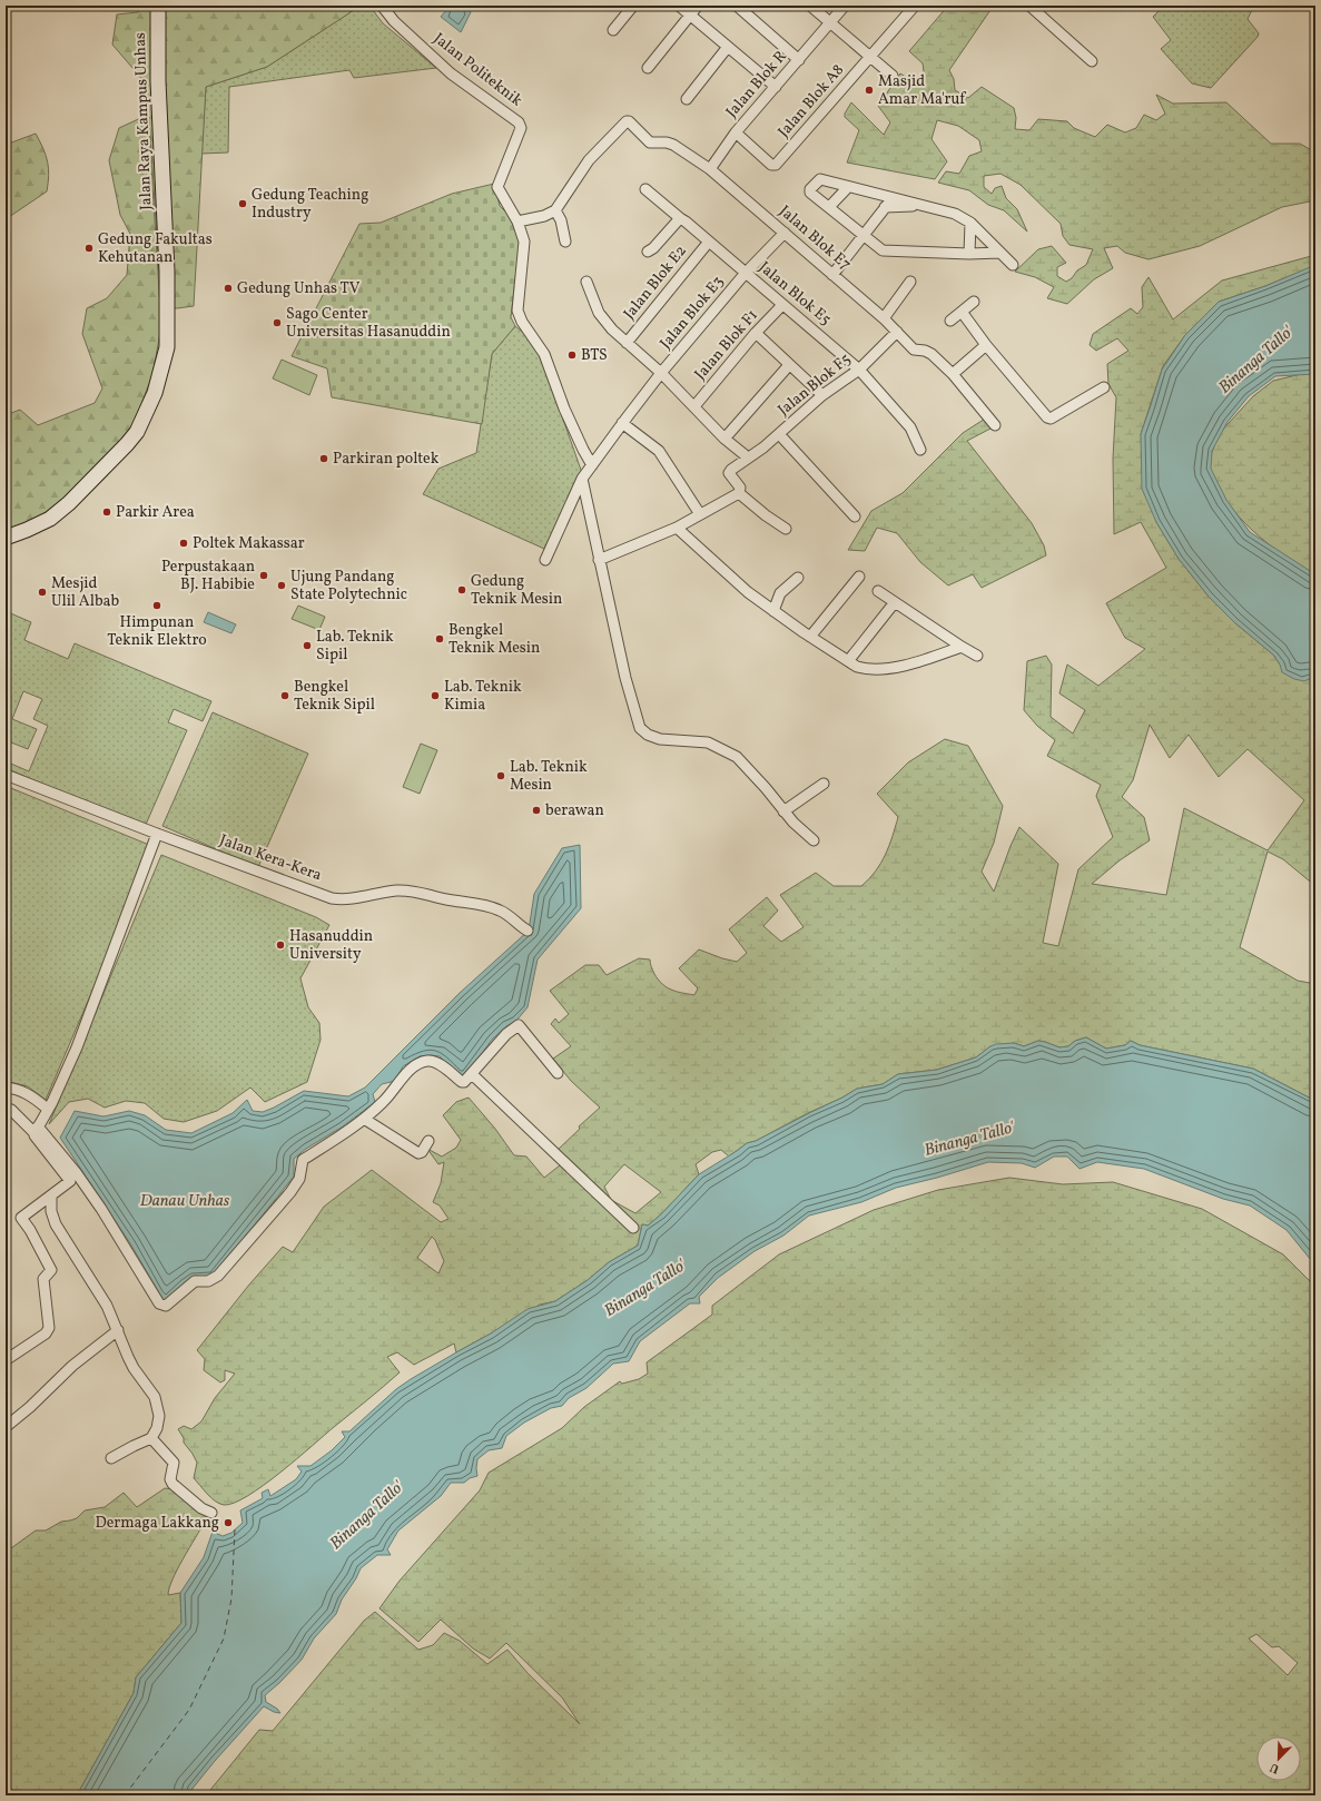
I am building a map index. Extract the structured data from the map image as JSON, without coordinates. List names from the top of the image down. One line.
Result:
{"streets":{"street":["Jalan Politeknik","Jalan Blok R","Jalan Blok A8","Jalan Raya Kampus Unhas","Jalan Blok E7","Jalan Blok E2","Jalan Blok E5","Jalan Blok E3","Jalan Blok F1","Jalan Blok F5","Jalan Kera-Kera"]},"crossings":[["Jalan Politeknik","Jalan Blok E3"],["Jalan Blok R","Jalan Blok A8"],["Jalan Blok R","Jalan Blok E7"],["Jalan Blok E7","Jalan Blok E3"],["Jalan Blok E7","Jalan Blok F5"],["Jalan Blok E2","Jalan Blok E5"],["Jalan Blok E5","Jalan Blok E3"],["Jalan Blok E5","Jalan Blok F1"],["Jalan Blok E5","Jalan Blok F5"]],"water":["Binanga Tallo'","Danau Unhas"],"places":["Masjid Amar Ma'ruf","Gedung Teaching Industry","Gedung Fakultas Kehutanan","Gedung Unhas TV","Sago Center Universitas Hasanuddin","BTS","Parkiran poltek","Parkir Area","Poltek Makassar","Perpustakaan BJ. Habibie","Ujung Pandang State Polytechnic","Gedung Teknik Mesin","Mesjid Ulil Albab","Himpunan Teknik Elektro","Bengkel Teknik Mesin","Lab. Teknik Sipil","Bengkel Teknik Sipil","Lab. Teknik Kimia","Lab. Teknik Mesin","berawan","Hasanuddin University","Dermaga Lakkang"],"north":"bottom left"}
